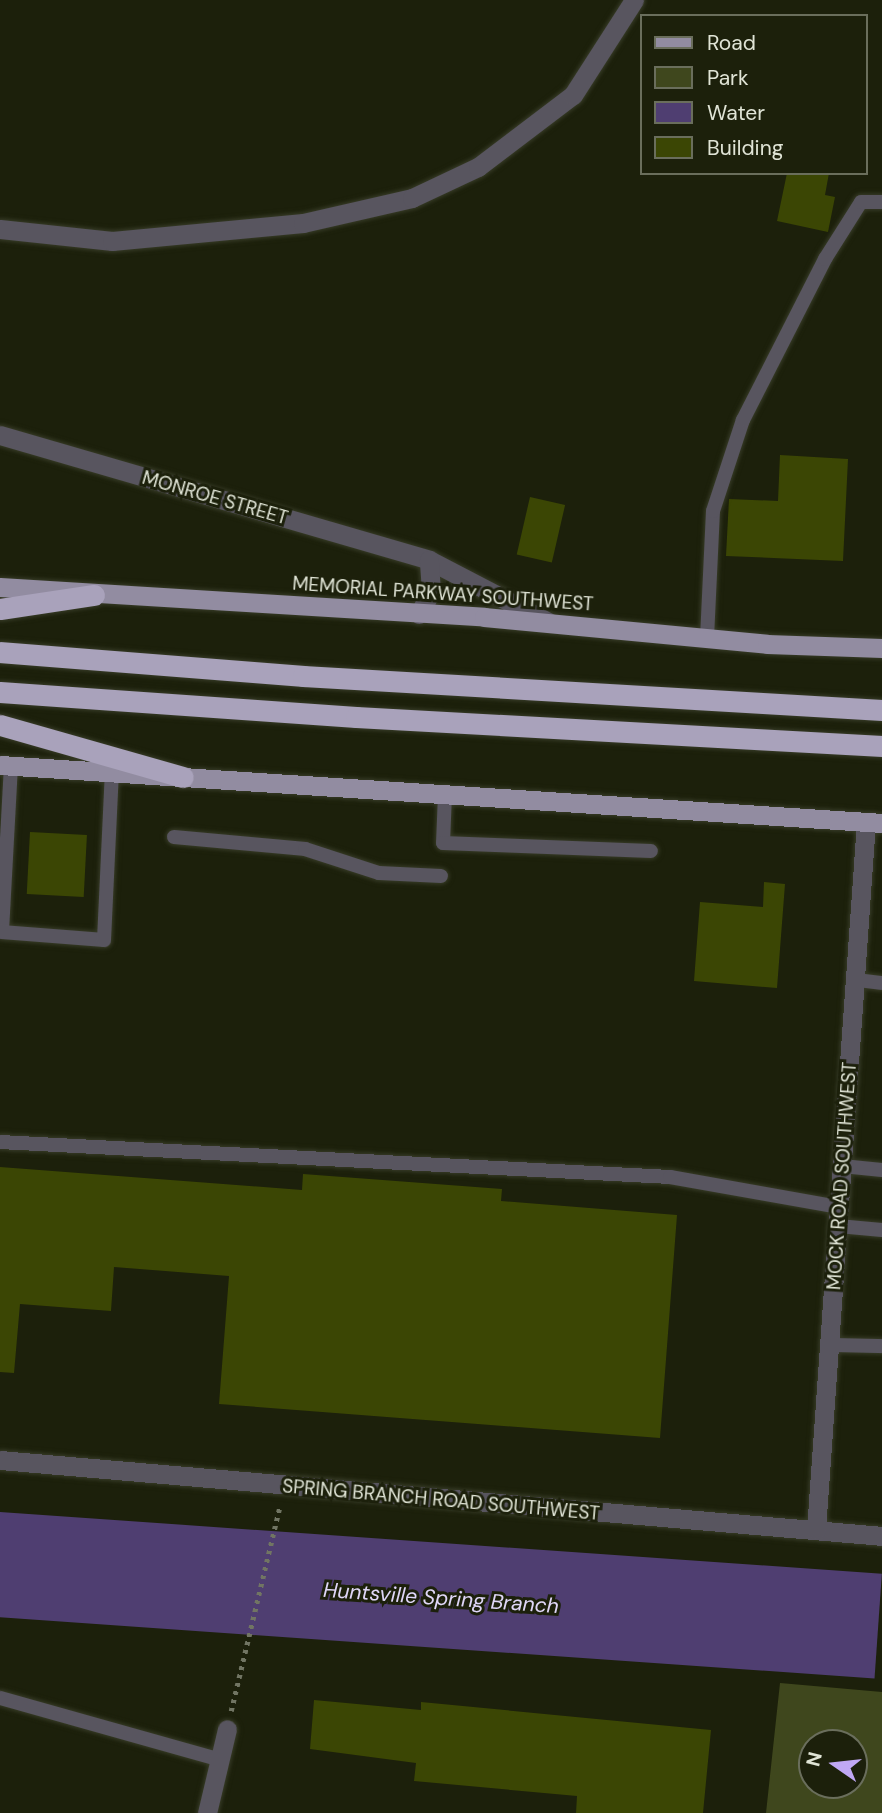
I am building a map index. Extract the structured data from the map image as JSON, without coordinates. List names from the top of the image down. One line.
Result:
{"streets":{"main road":["MEMORIAL PARKWAY SOUTHWEST"],"street":["MONROE STREET","MOCK ROAD SOUTHWEST","SPRING BRANCH ROAD SOUTHWEST"]},"crossings":[["MONROE STREET","MEMORIAL PARKWAY SOUTHWEST"],["MOCK ROAD SOUTHWEST","SPRING BRANCH ROAD SOUTHWEST"]],"water":["Huntsville Spring Branch"],"legend":["Road","Park","Water","Building"],"north":"left"}
